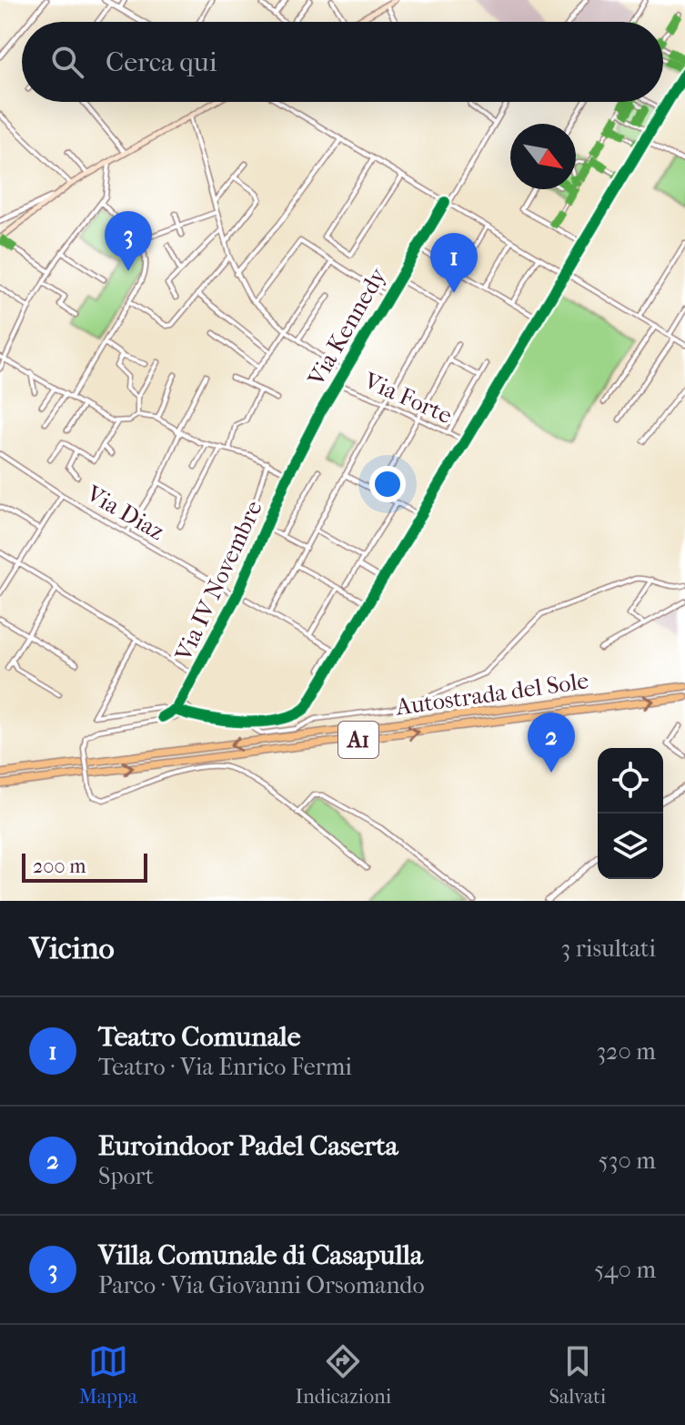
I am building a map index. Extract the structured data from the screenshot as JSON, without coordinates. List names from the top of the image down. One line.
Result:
{"streets":{"highway":["Autostrada del Sole","A1"],"street":["Via Kennedy","Via Forte","Via Diaz","Via IV Novembre"]},"crossings":[["Via Kennedy","Via Forte"],["Via Kennedy","Via IV Novembre"],["Via Diaz","Via IV Novembre"]],"scale_bar":"200 m","north":"bottom right","page":{"search":"Cerca qui","pins":["3","1","2"],"scale":"200 m","heading":["Vicino","3 risultati"],"list":[{"mark":"1","name":"Teatro Comunale","note":"Teatro · Via Enrico Fermi","value":"320 m"},{"mark":"2","name":"Euroindoor Padel Caserta","note":"Sport","value":"530 m"},{"mark":"3","name":"Villa Comunale di Casapulla","note":"Parco · Via Giovanni Orsomando","value":"540 m"}],"nav":["Mappa","Indicazioni","Salvati"]}}
